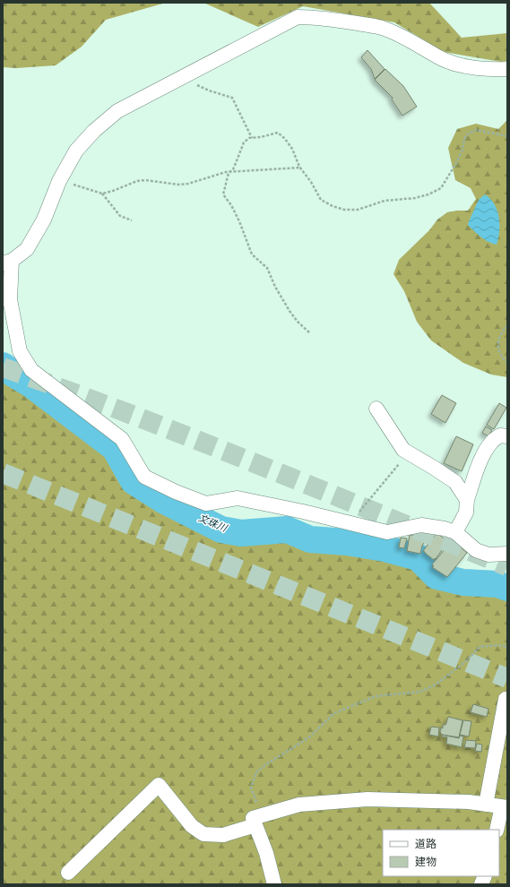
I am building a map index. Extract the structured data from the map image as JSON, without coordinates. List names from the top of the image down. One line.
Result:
{"water":["文珠川"],"legend":["道路","建物"]}
